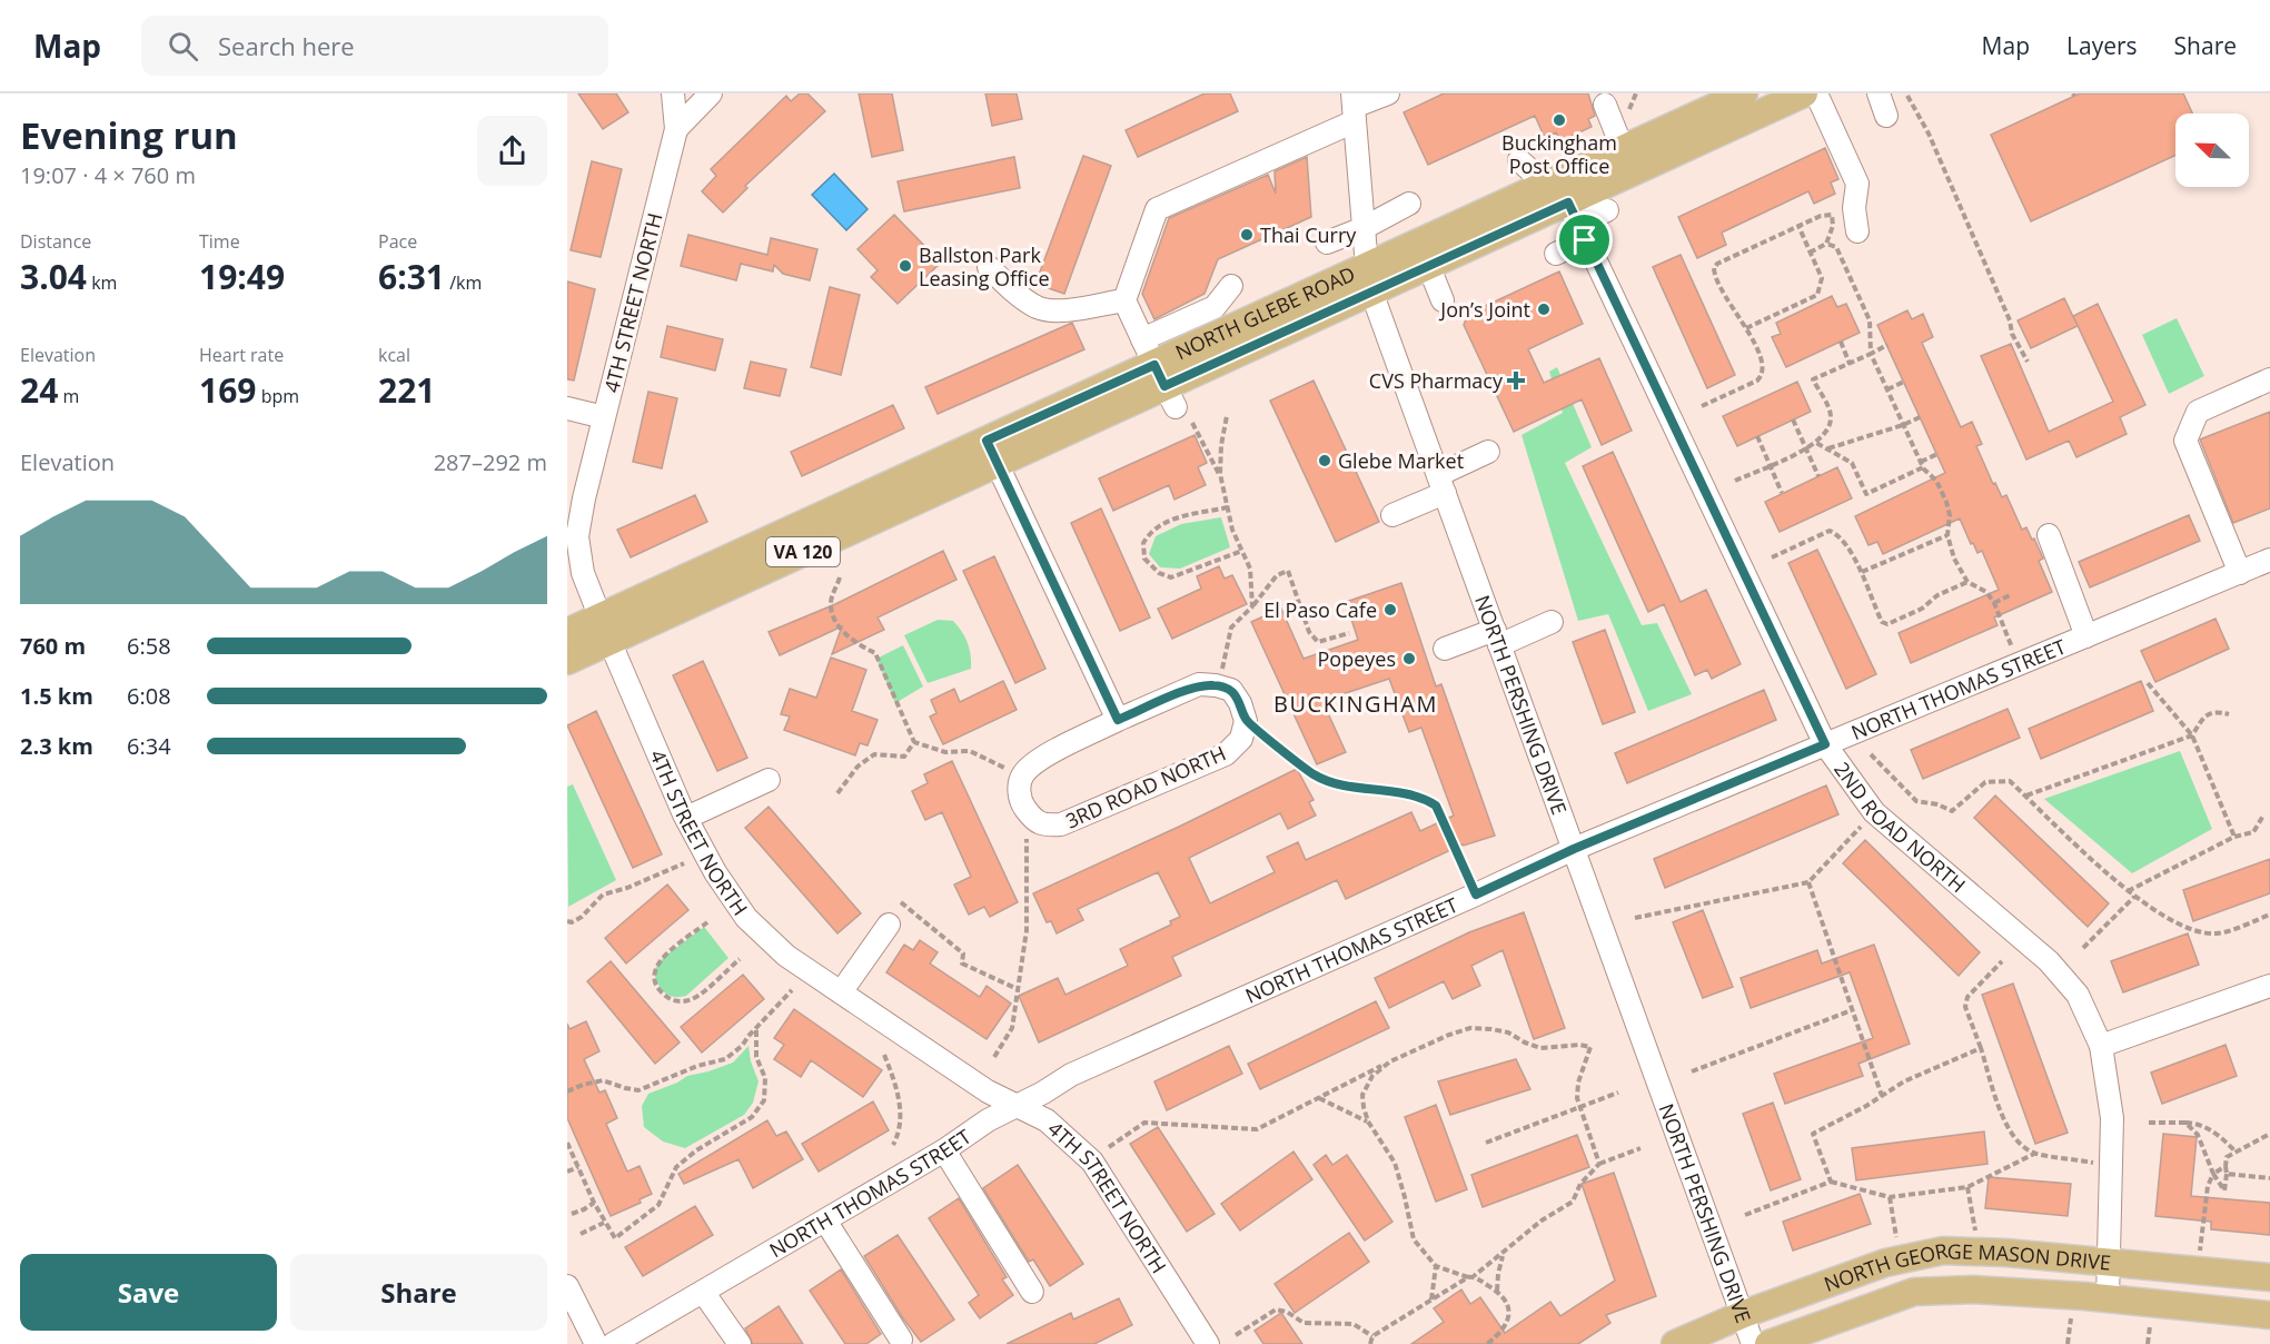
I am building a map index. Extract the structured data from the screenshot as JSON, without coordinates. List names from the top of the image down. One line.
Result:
{"streets":{"main road":["NORTH GLEBE ROAD","VA 120","NORTH GEORGE MASON DRIVE"],"street":["4TH STREET NORTH","NORTH THOMAS STREET","NORTH PERSHING DRIVE","3RD ROAD NORTH","2ND ROAD NORTH"]},"crossings":[["4TH STREET NORTH","NORTH GLEBE ROAD"],["4TH STREET NORTH","NORTH THOMAS STREET"],["NORTH GLEBE ROAD","NORTH PERSHING DRIVE"],["NORTH GLEBE ROAD","2ND ROAD NORTH"],["NORTH THOMAS STREET","NORTH PERSHING DRIVE"],["NORTH THOMAS STREET","2ND ROAD NORTH"],["NORTH PERSHING DRIVE","NORTH GEORGE MASON DRIVE"],["2ND ROAD NORTH","NORTH GEORGE MASON DRIVE"]],"districts":["BUCKINGHAM"],"places":{"other":["Buckingham Post Office","Thai Curry","Ballston Park Leasing Office","Jon’s Joint","Glebe Market","El Paso Cafe","Popeyes"],"health":["CVS Pharmacy"]},"north":"top left","page":{"header":"Map","search":"Search here","nav":["Map","Layers","Share"],"heading":["Evening run","19:07 · 4 × 760 m"],"stats":[["Distance","3.04 km"],["Time","19:49"],["Pace","6:31 /km"],["Elevation","24 m"],["Heart rate","169 bpm"],["kcal","221"]],"chart":["Elevation","287–292 m"],"list":[{"name":"760 m","note":"6:58"},{"name":"1.5 km","note":"6:08"},{"name":"2.3 km","note":"6:34"}],"buttons":["Save","Share"]}}
